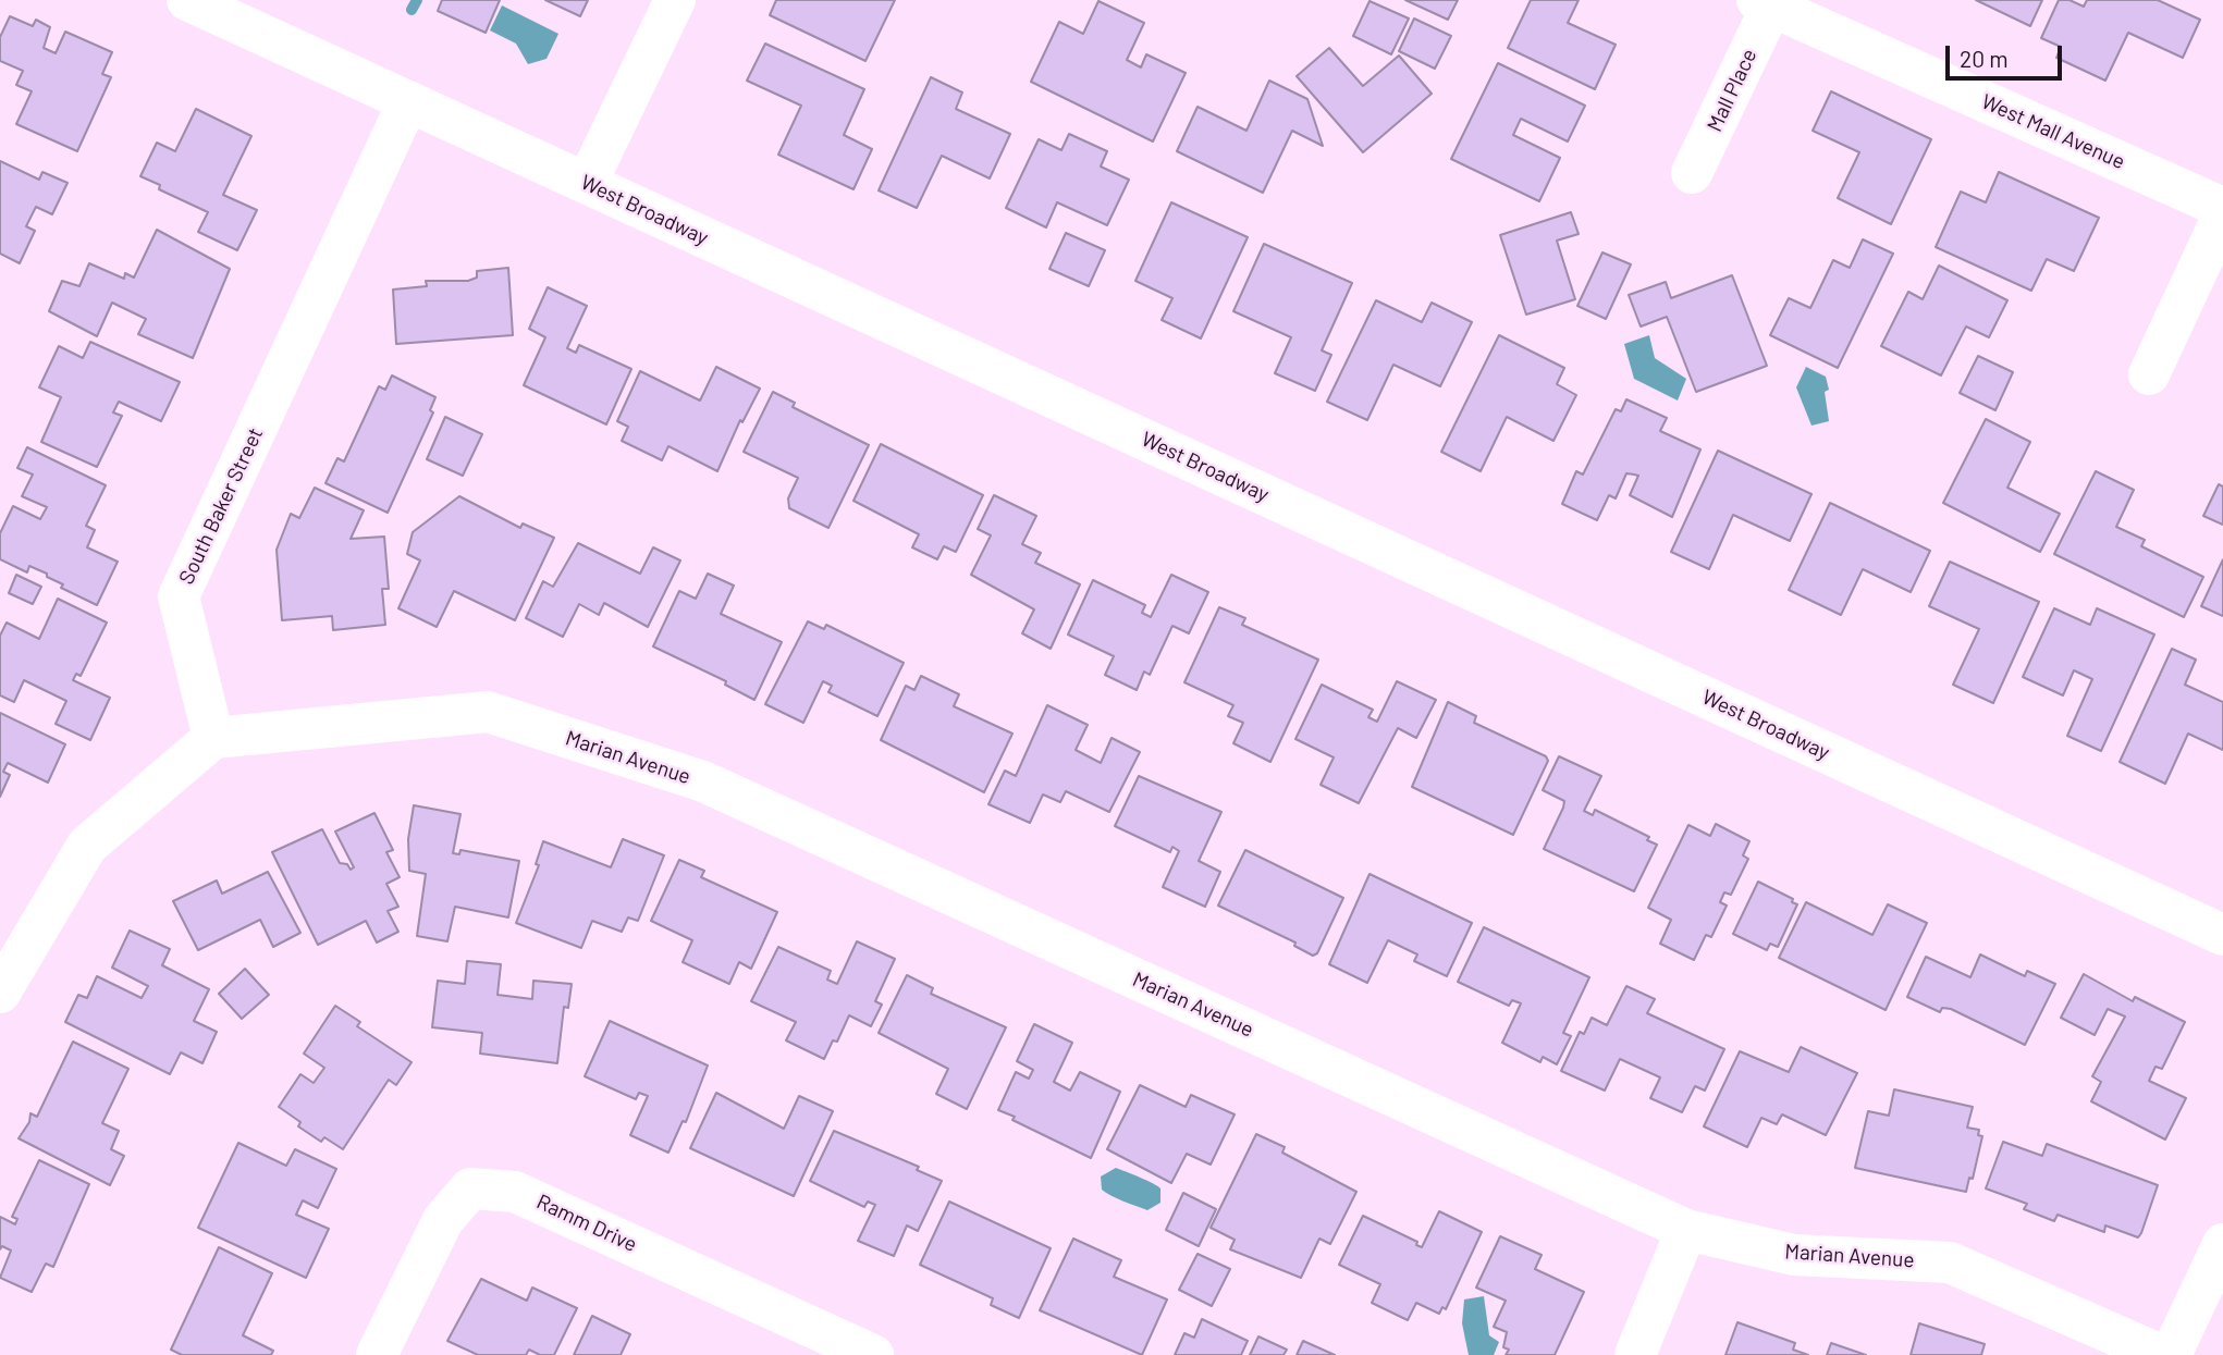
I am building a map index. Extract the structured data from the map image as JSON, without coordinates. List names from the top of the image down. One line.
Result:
{"streets":{"street":["Mall Place","West Mall Avenue","West Broadway","South Baker Street","Marian Avenue","Ramm Drive"]},"crossings":[["Mall Place","West Mall Avenue"],["West Broadway","South Baker Street"],["South Baker Street","Marian Avenue"]],"scale_bar":"20 m"}
